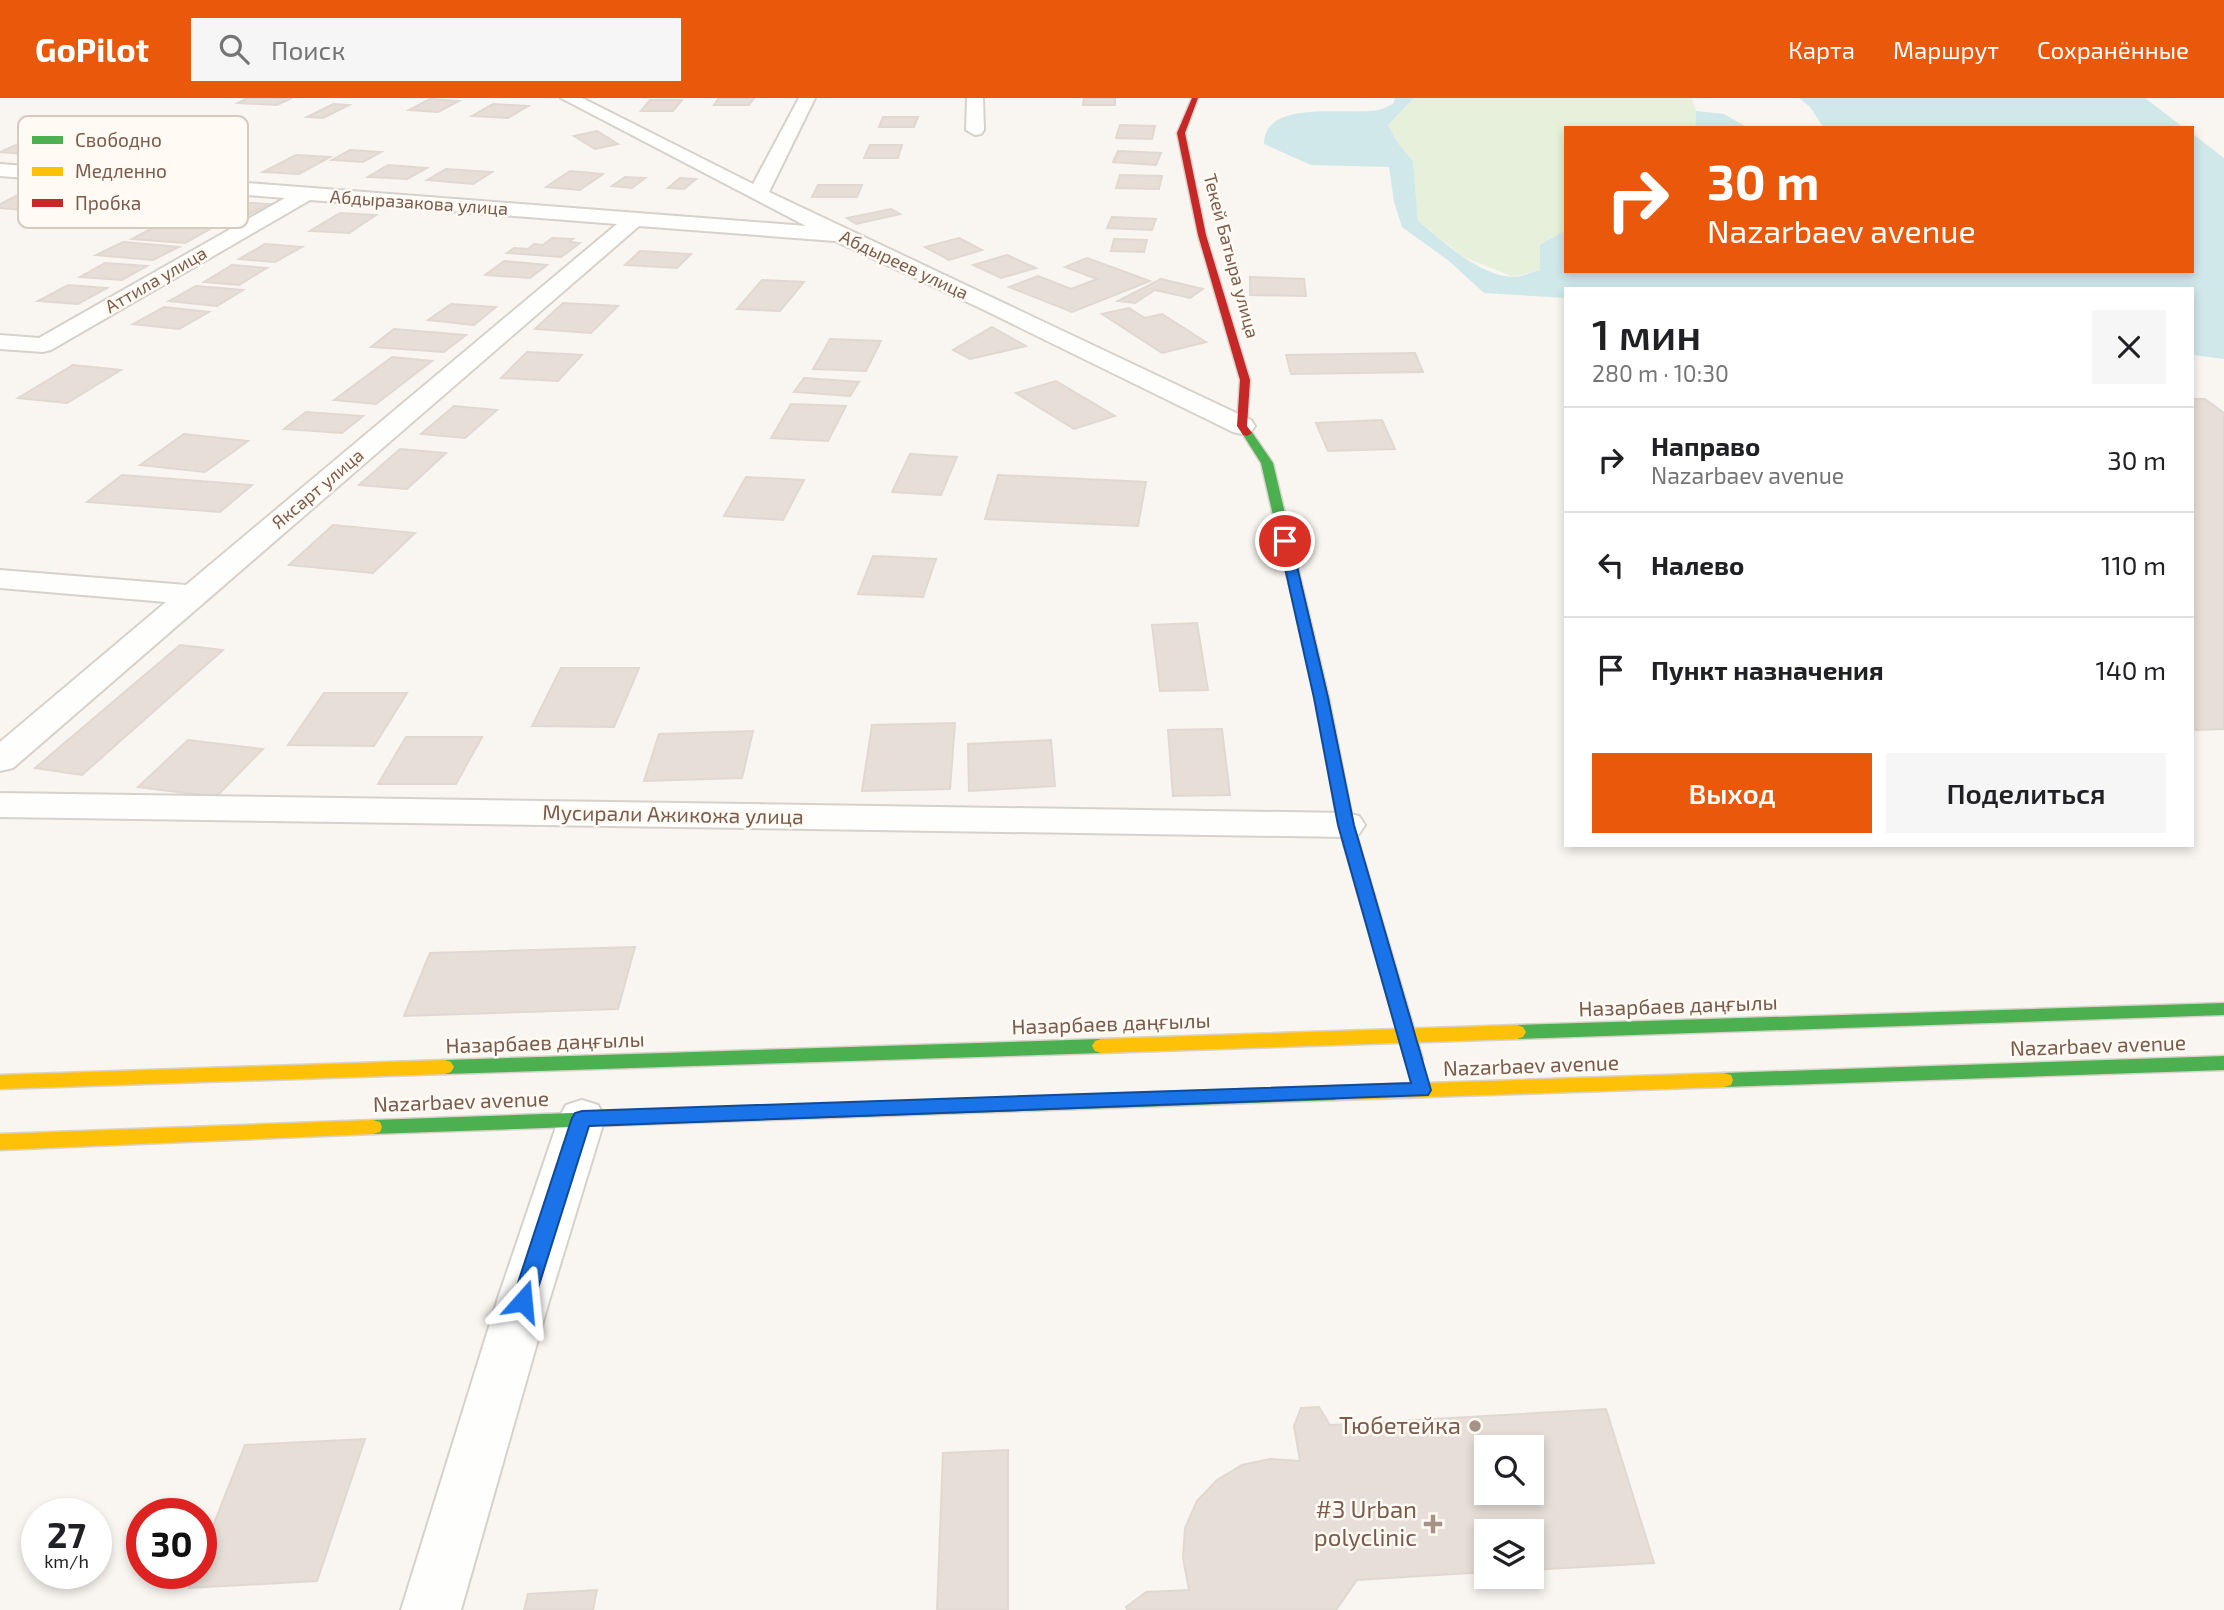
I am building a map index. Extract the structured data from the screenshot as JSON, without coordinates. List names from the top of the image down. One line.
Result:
{"streets":{"main road":["Текей Батыра улица","Назарбаев даңғылы","Nazarbaev avenue"],"street":["Абдыразакова улица","Абдыреев улица","Аттила улица","Яксарт улица","Мусирали Ажикожа улица"]},"crossings":[["Абдыразакова улица","Абдыреев улица"],["Абдыразакова улица","Аттила улица"],["Абдыразакова улица","Яксарт улица"],["Текей Батыра улица","Абдыреев улица"]],"places":{"other":["Тюбетейка"],"health":["#3 Urban polyclinic"]},"legend":["Свободно","Медленно","Пробка"],"page":{"header":"GoPilot","search":"Поиск","nav":["Карта","Маршрут","Сохранённые"],"turn":["30 m","Nazarbaev avenue"],"heading":["1 мин","280 m · 10:30"],"list":[{"name":"Направо","note":"Nazarbaev avenue","value":"30 m"},{"name":"Налево","value":"110 m"},{"name":"Пункт назначения","value":"140 m"}],"buttons":["Выход","Поделиться"],"speed":"27 km/h","limit":"30"}}
